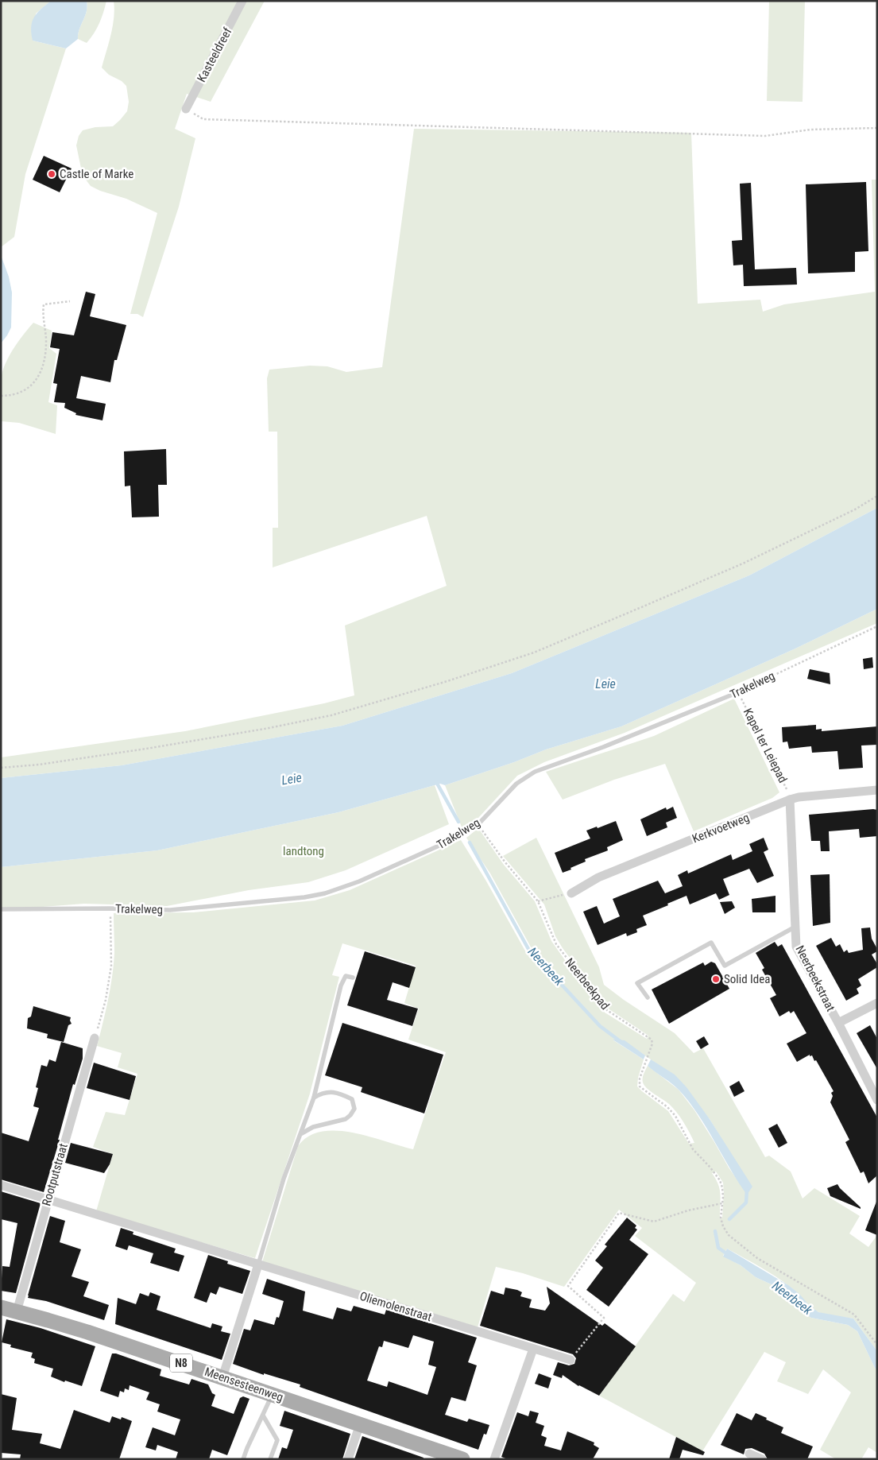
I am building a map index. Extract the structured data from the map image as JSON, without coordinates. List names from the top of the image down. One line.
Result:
{"streets":{"main road":["N8","Meensesteenweg"],"street":["Kasteeldreef","Kerkvoetweg","Neerbeekstraat","Rootputstraat","Oliemolenstraat"],"lane":["Trakelweg"],"path":["Kapel ter Leiepad","Neerbeekpad"]},"crossings":[["Trakelweg","Kapel ter Leiepad"],["Trakelweg","Neerbeekpad"],["Kapel ter Leiepad","Kerkvoetweg"],["Kapel ter Leiepad","Neerbeekstraat"],["Kerkvoetweg","Neerbeekstraat"],["Rootputstraat","Oliemolenstraat"],["Rootputstraat","Meensesteenweg"]],"water":["Leie","Neerbeek"],"parks":["landtong"],"places":["Castle of Marke","Solid Idea"]}
